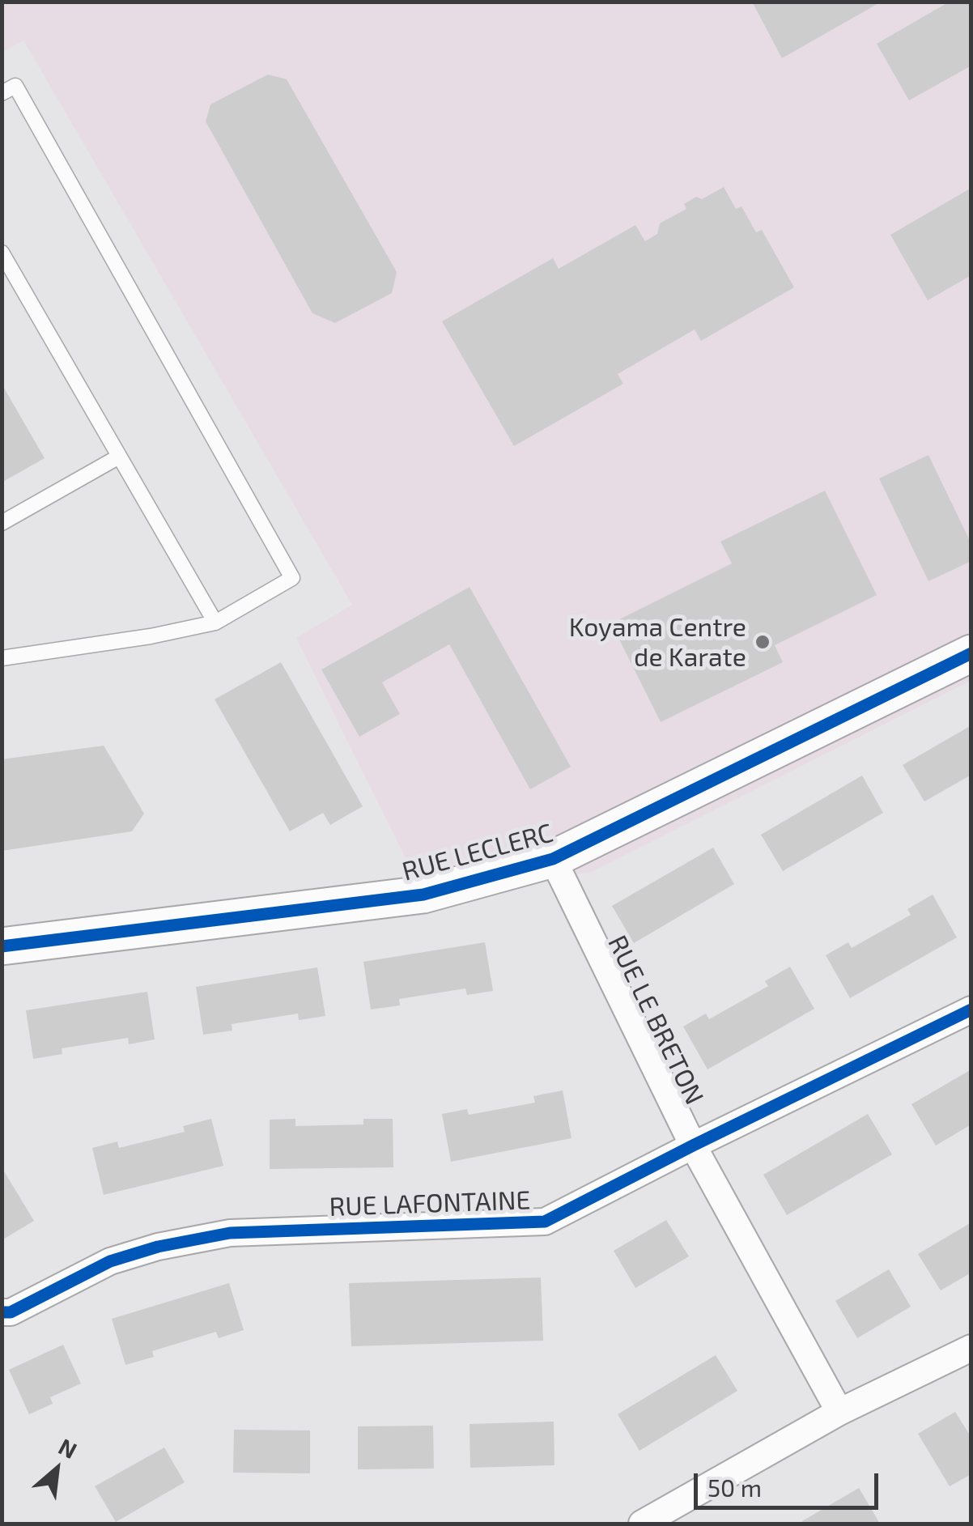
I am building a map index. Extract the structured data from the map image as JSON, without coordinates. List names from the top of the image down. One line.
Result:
{"streets":{"street":["RUE LECLERC","RUE LE BRETON","RUE LAFONTAINE"]},"crossings":[["RUE LECLERC","RUE LE BRETON"],["RUE LE BRETON","RUE LAFONTAINE"]],"places":["Koyama Centre de Karate"],"scale_bar":"50 m","north":"top right"}
